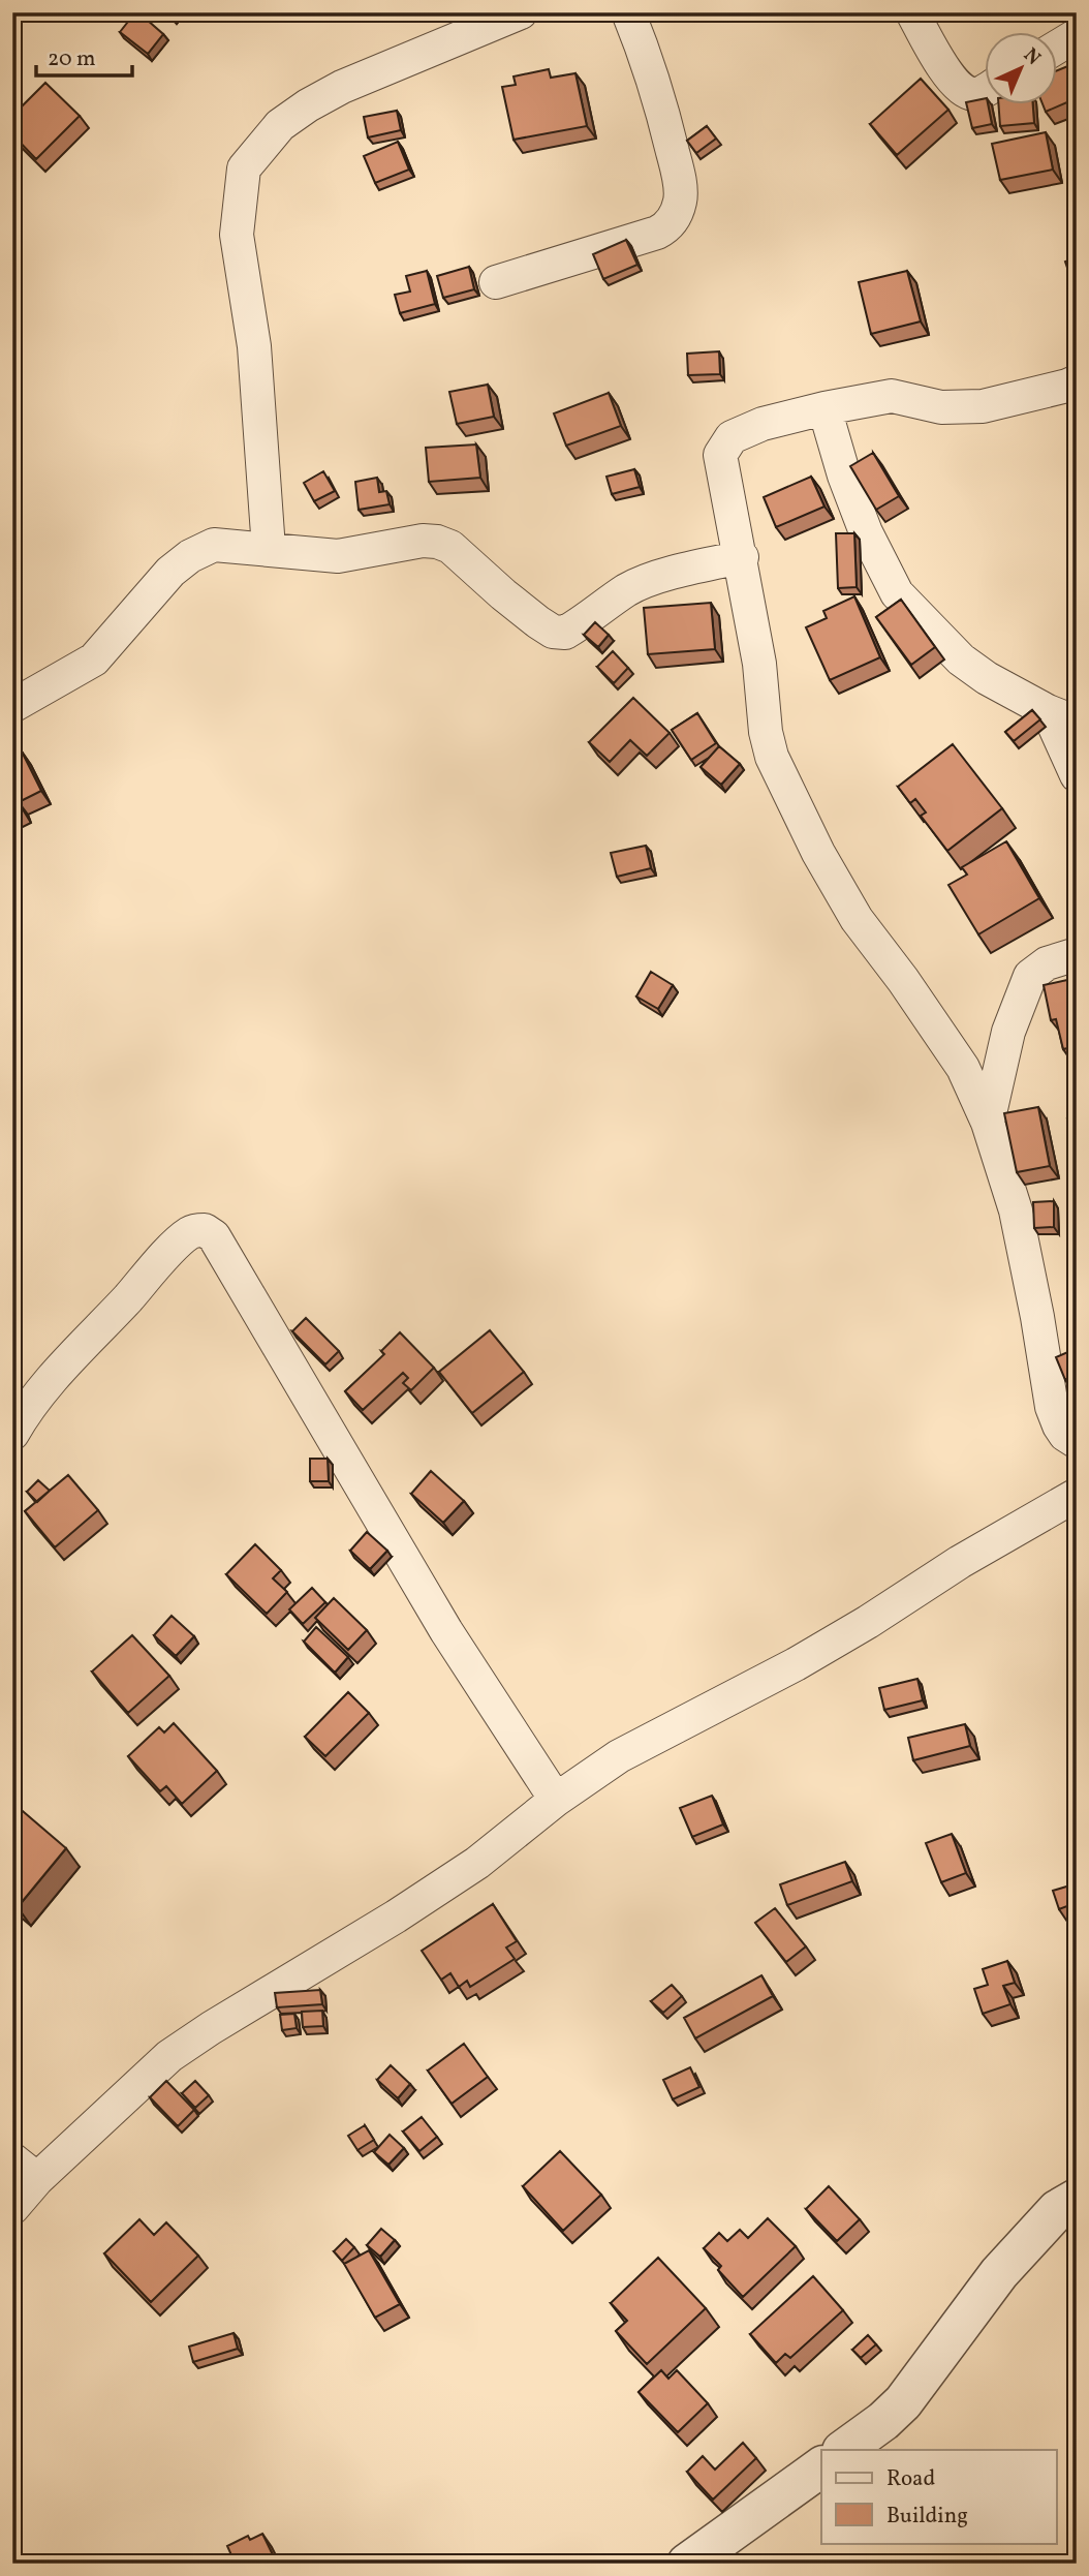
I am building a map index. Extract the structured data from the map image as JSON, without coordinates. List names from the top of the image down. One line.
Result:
{"legend":["Road","Building"],"scale_bar":"20 m","north":"top right"}
